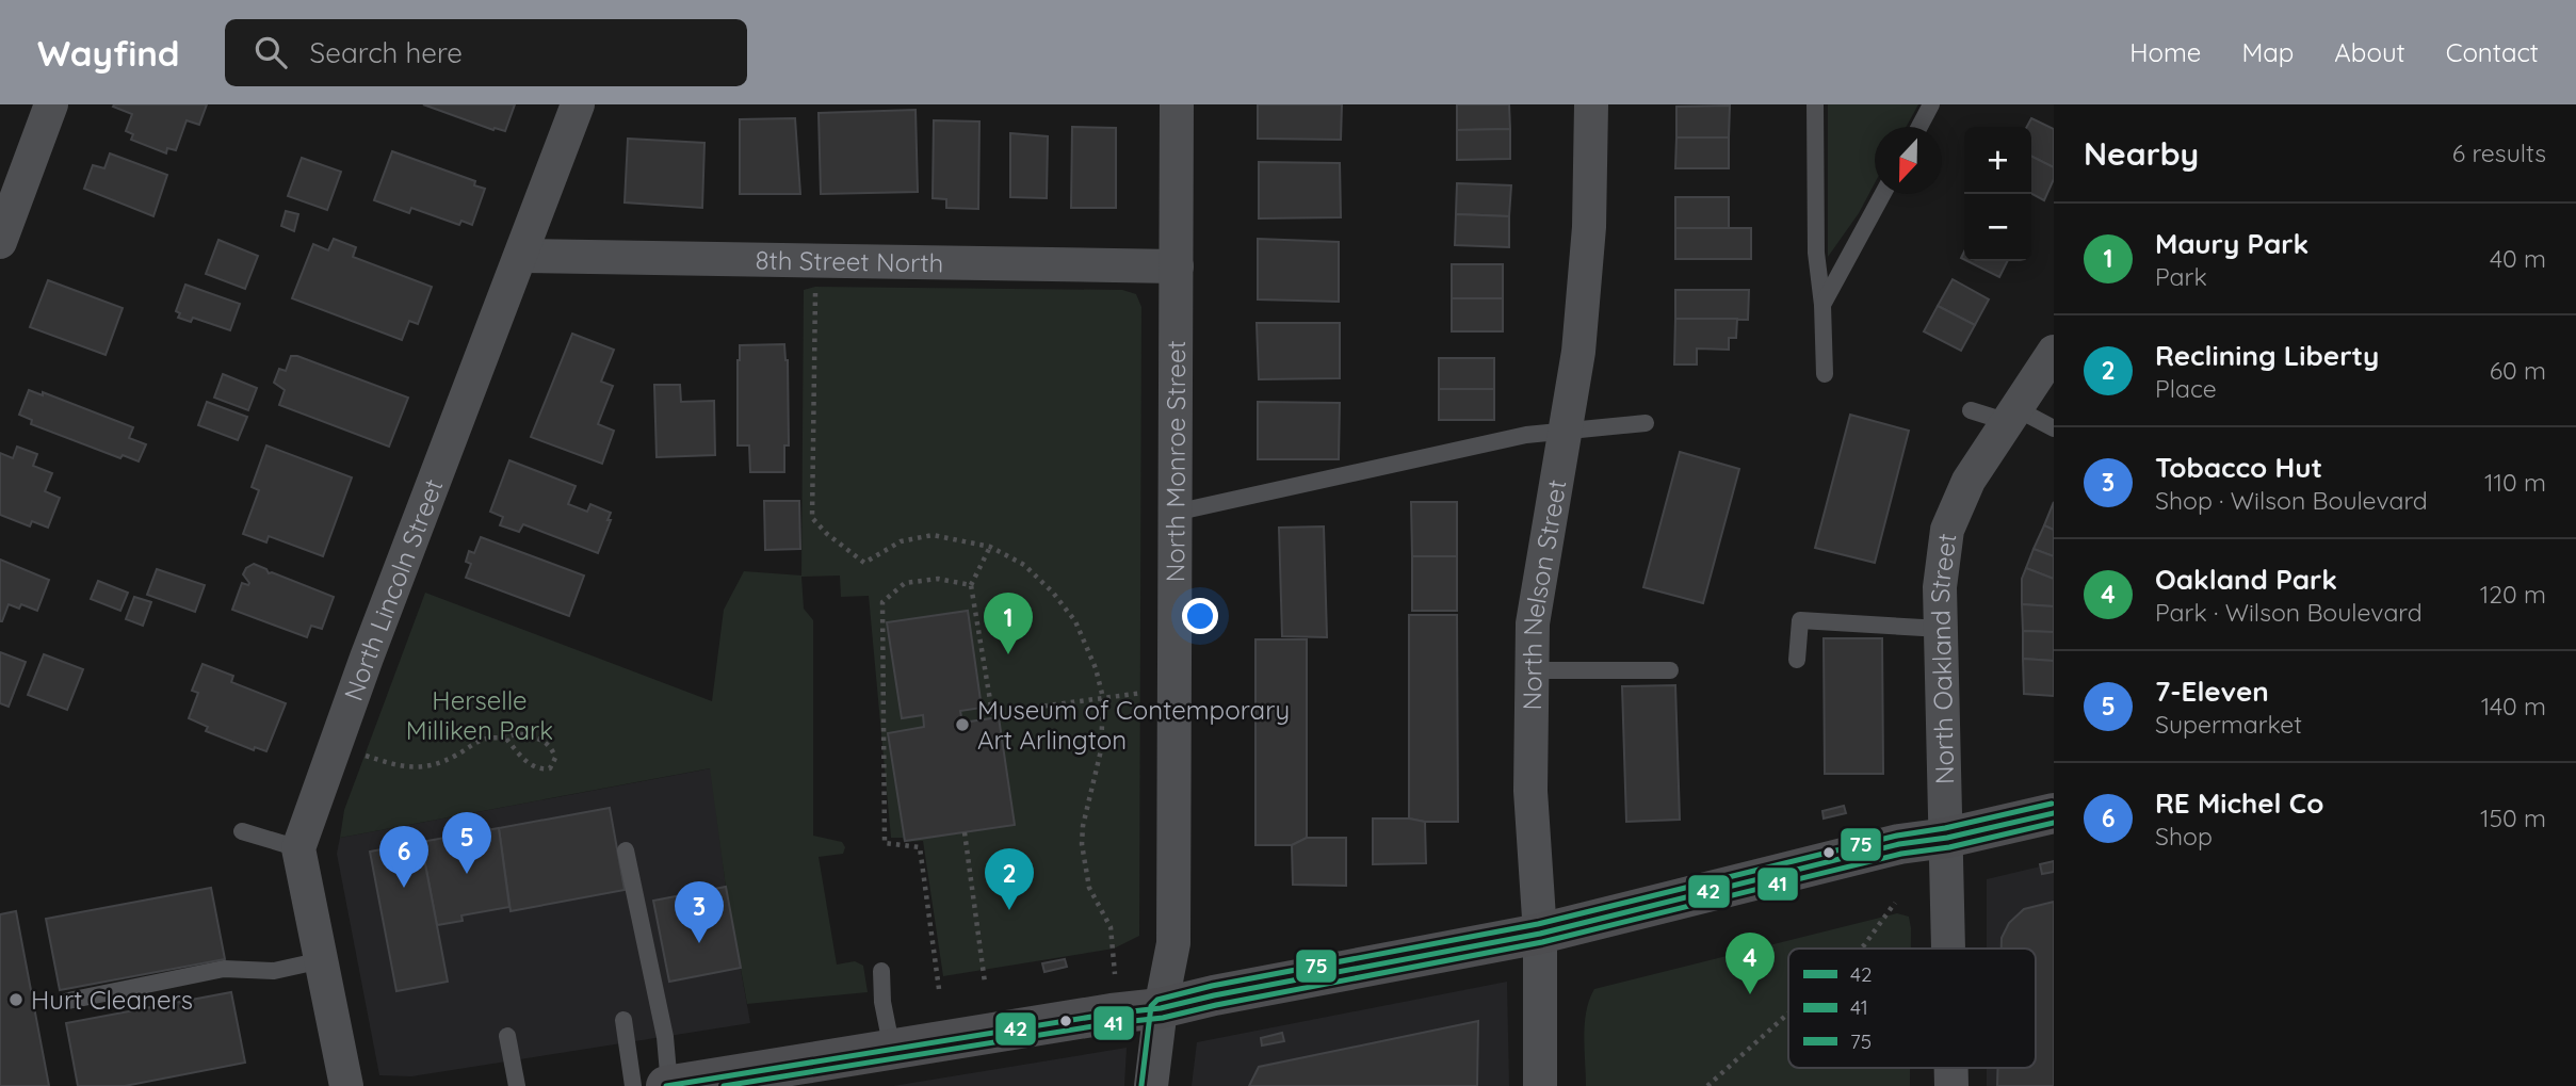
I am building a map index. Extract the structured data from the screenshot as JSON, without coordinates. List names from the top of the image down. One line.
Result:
{"streets":{"street":["8th Street North","North Monroe Street","North Lincoln Street","North Nelson Street","North Oakland Street"]},"crossings":[["8th Street North","North Monroe Street"],["8th Street North","North Lincoln Street"]],"parks":["Herselle Milliken Park"],"places":["Museum of Contemporary Art Arlington","Hurt Cleaners"],"lines":["transit line 75","transit line 42","transit line 41"],"legend":["42","41","75"],"north":"bottom","page":{"header":"Wayfind","search":"Search here","nav":["Home","Map","About","Contact"],"heading":["Nearby","6 results"],"map_buttons":["+","−"],"list":[{"mark":"1","name":"Maury Park","note":"Park","value":"40 m"},{"mark":"2","name":"Reclining Liberty","note":"Place","value":"60 m"},{"mark":"3","name":"Tobacco Hut","note":"Shop · Wilson Boulevard","value":"110 m"},{"mark":"4","name":"Oakland Park","note":"Park · Wilson Boulevard","value":"120 m"},{"mark":"5","name":"7-Eleven","note":"Supermarket","value":"140 m"},{"mark":"6","name":"RE Michel Co","note":"Shop","value":"150 m"}],"pins":["1","5","6","2","3","4"]}}
